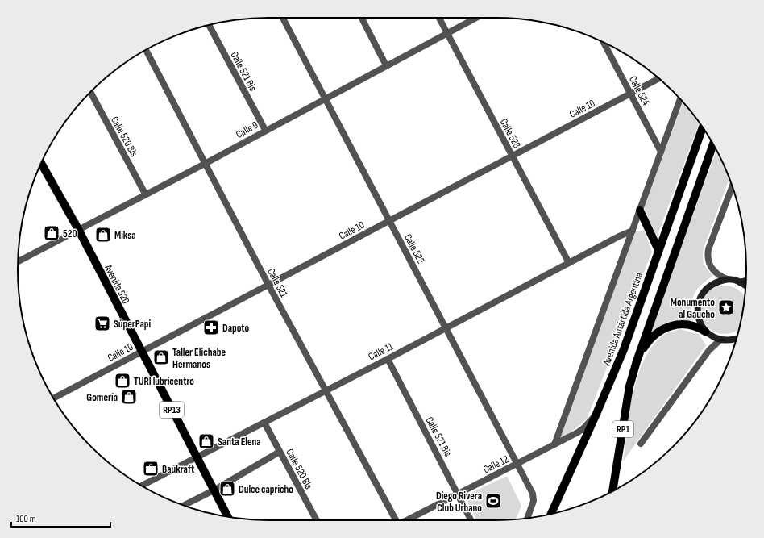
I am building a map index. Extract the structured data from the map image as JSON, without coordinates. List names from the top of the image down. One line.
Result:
{"streets":{"main road":["Avenida 520","Avenida Antártida Argentina","RP13","RP1"],"street":["Calle 521 Bis","Calle 524","Calle 10","Calle 9","Calle 523","Calle 520 Bis","Calle 522","Calle 521","Calle 11","Calle 12"]},"crossings":[["Calle 521 Bis","Calle 9"],["Calle 521 Bis","Calle 11"],["Calle 521 Bis","Calle 12"],["Calle 524","Calle 10"],["Calle 524","Avenida Antártida Argentina"],["Calle 10","Calle 523"],["Calle 10","Calle 522"],["Calle 10","Calle 521"],["Calle 10","Avenida 520"],["Calle 9","Calle 523"],["Calle 9","Calle 520 Bis"],["Calle 9","Calle 522"],["Calle 9","Calle 521"],["Calle 9","Avenida 520"],["Calle 523","Calle 11"],["Calle 520 Bis","Calle 11"],["Calle 522","Calle 11"],["Calle 522","Calle 12"],["Calle 521","Calle 11"],["Avenida 520","Calle 11"],["Avenida Antártida Argentina","Calle 11"],["Avenida Antártida Argentina","Calle 12"]],"places":{"shop":["520","Miksa","Taller Elichabe Hermanos","TURI lubricentro","Gomería","Santa Elena","Dulce capricho"],"place":["Monumento al Gaucho"],"supermarket":["SúperPapi"],"pharmacy":["Dapoto"],"office":["Baukraft"],"sports":["Diego Rivera Club Urbano"]},"scale_bar":"100 m"}
